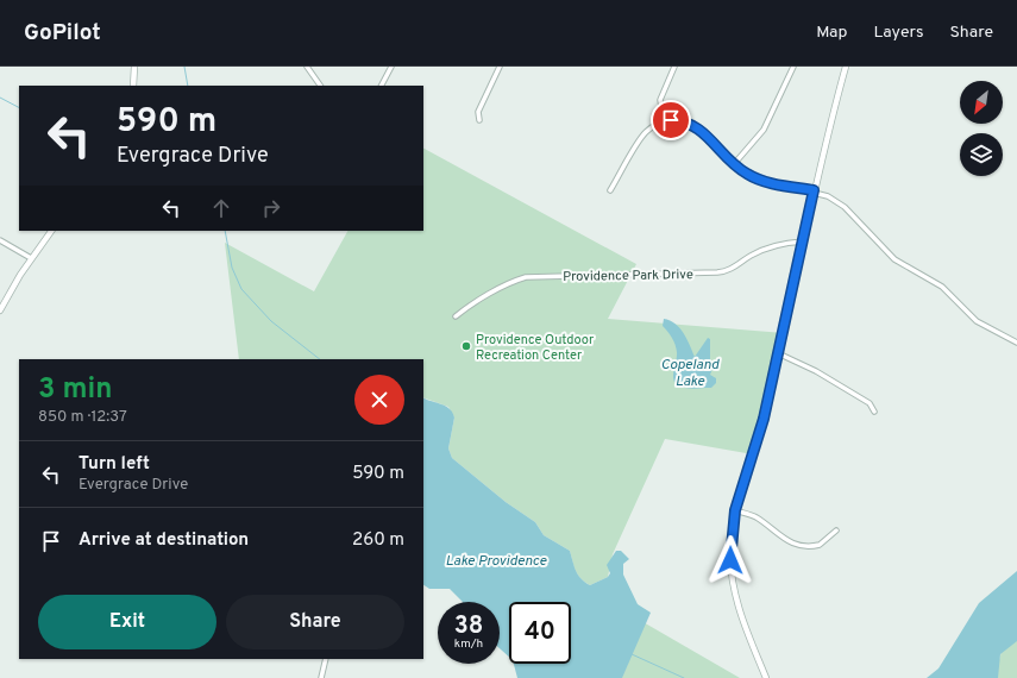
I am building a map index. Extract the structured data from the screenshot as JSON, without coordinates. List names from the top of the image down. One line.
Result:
{"streets":{"street":["Providence Park Drive"]},"water":["Copeland Lake","Lake Providence"],"places":["Providence Outdoor Recreation Center"],"north":"bottom left","page":{"header":"GoPilot","nav":["Map","Layers","Share"],"turn":["590 m","Evergrace Drive"],"heading":["3 min","850 m · 12:37"],"list":[{"name":"Turn left","note":"Evergrace Drive","value":"590 m"},{"name":"Arrive at destination","value":"260 m"}],"buttons":["Exit","Share"],"speed":"38 km/h","limit":"40"}}
